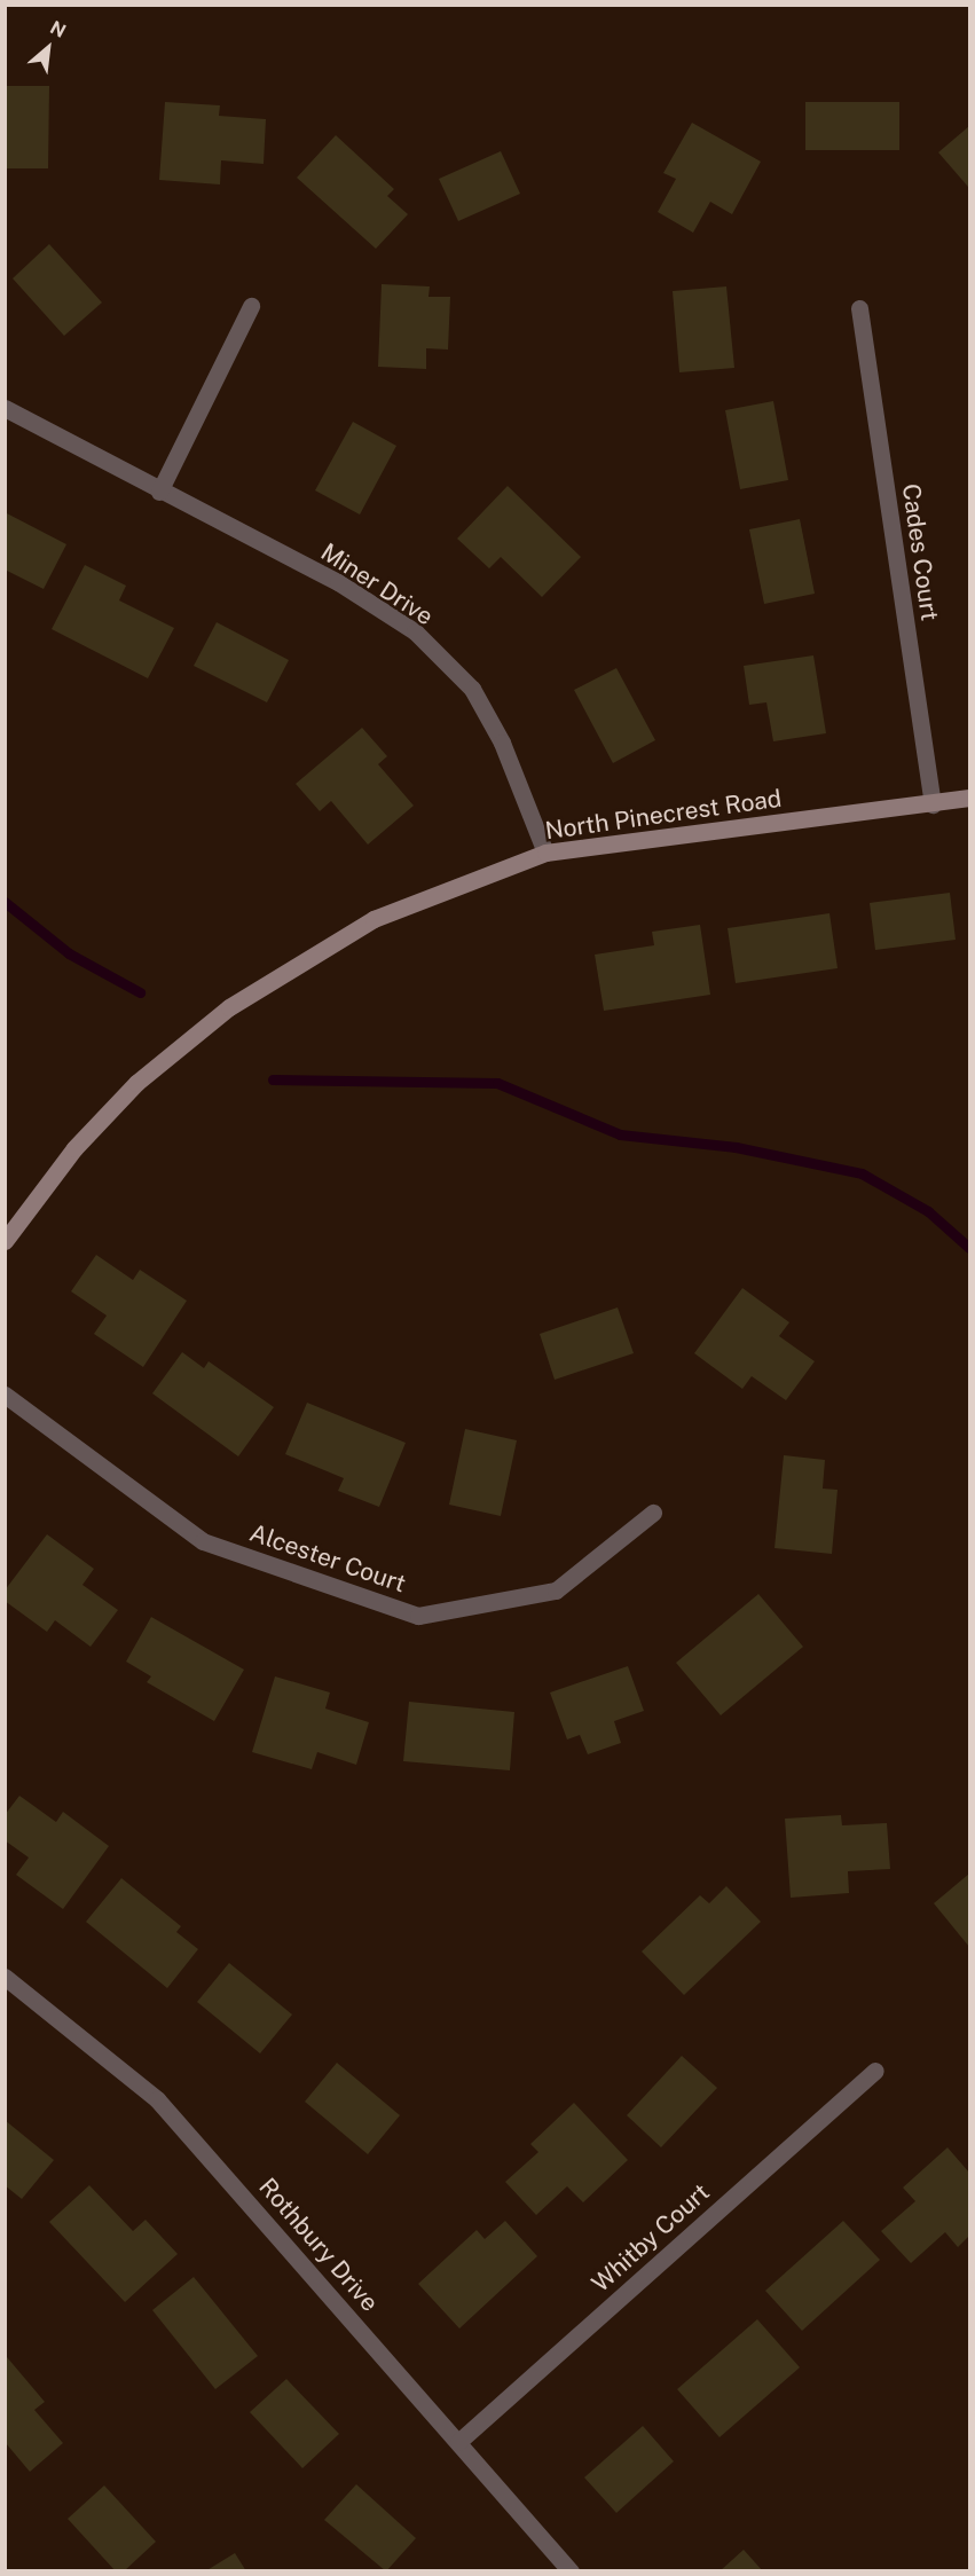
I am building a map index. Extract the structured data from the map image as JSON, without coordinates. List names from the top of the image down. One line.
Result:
{"streets":{"street":["Cades Court","Miner Drive","North Pinecrest Road","Alcester Court","Whitby Court","Rothbury Drive"]},"crossings":[["Cades Court","North Pinecrest Road"],["Miner Drive","North Pinecrest Road"],["Whitby Court","Rothbury Drive"]],"north":"top right"}
